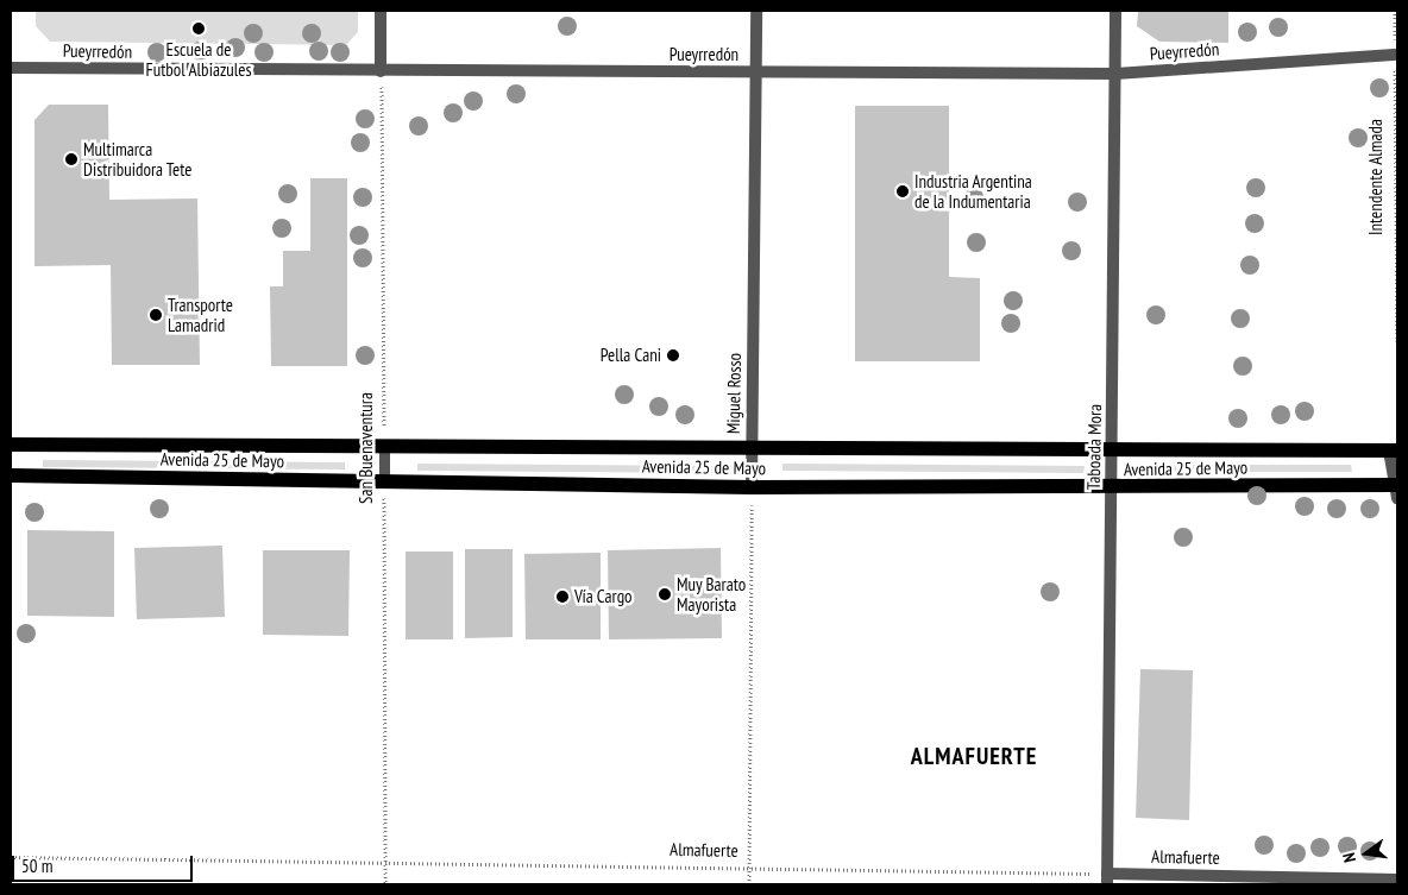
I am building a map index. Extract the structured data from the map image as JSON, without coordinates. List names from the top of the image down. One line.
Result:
{"streets":{"main road":["Avenida 25 de Mayo"],"street":["Pueyrredón","Miguel Rosso","Taboada Mora","Almafuerte"],"lane":["San Buenaventura"],"path":["Intendente Almada"]},"crossings":[["Pueyrredón","Intendente Almada"],["Pueyrredón","Miguel Rosso"],["Pueyrredón","Taboada Mora"],["Pueyrredón","San Buenaventura"],["Miguel Rosso","Avenida 25 de Mayo"],["Taboada Mora","Avenida 25 de Mayo"],["Taboada Mora","Almafuerte"],["San Buenaventura","Avenida 25 de Mayo"],["San Buenaventura","Almafuerte"]],"districts":["ALMAFUERTE"],"places":["Escuela de Futbol Albiazules","Multimarca Distribuidora Tete","Industria Argentina de la Indumentaria","Transporte Lamadrid","Pella Cani","Muy Barato Mayorista","Vía Cargo"],"scale_bar":"50 m","north":"left"}
